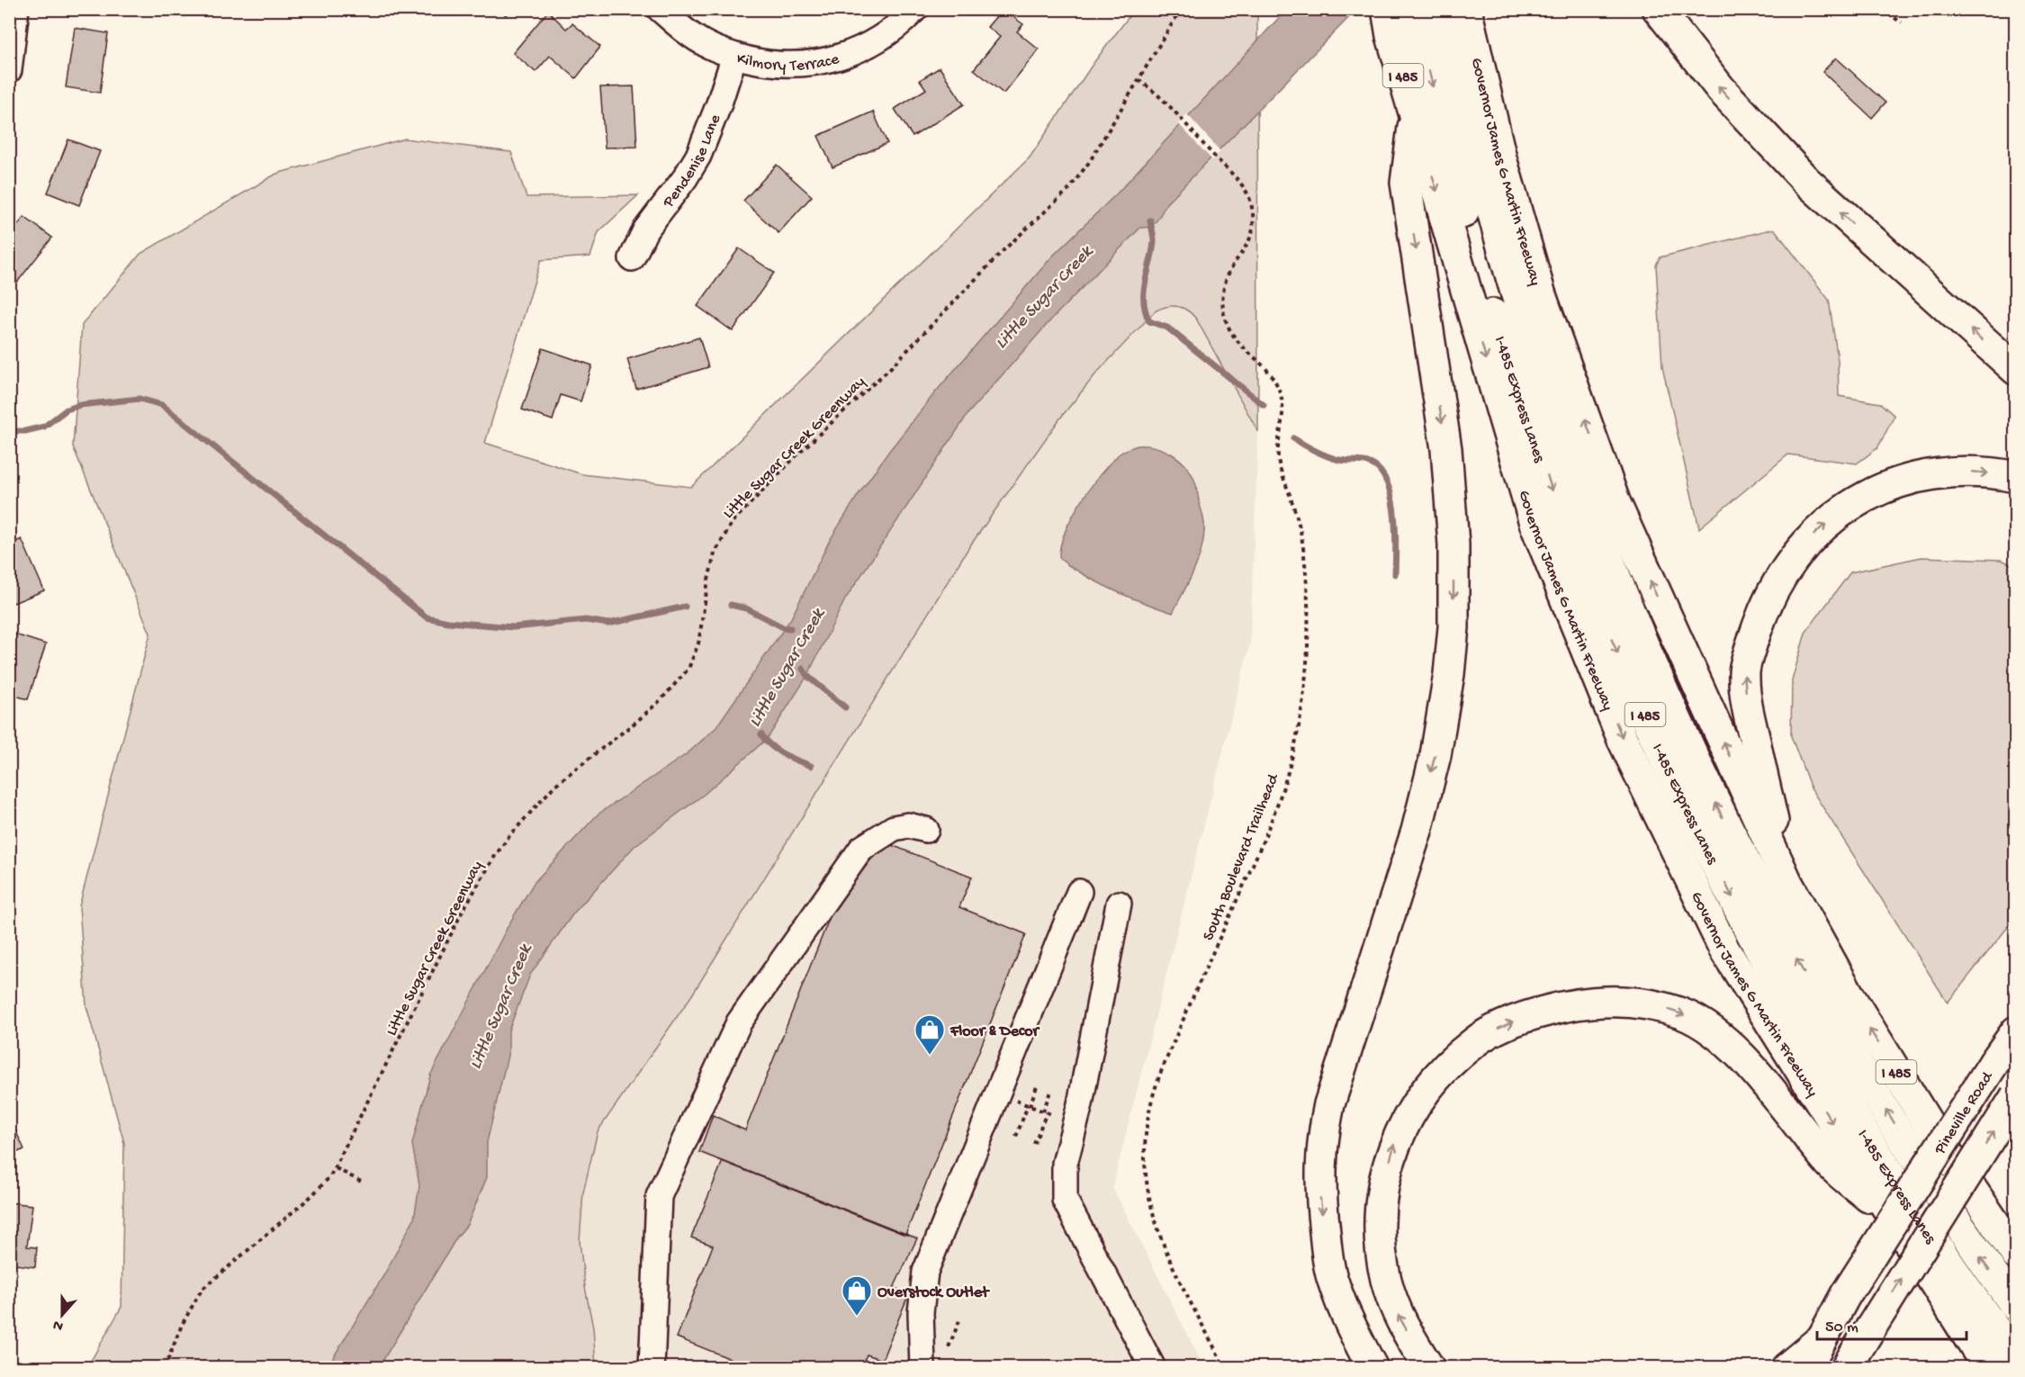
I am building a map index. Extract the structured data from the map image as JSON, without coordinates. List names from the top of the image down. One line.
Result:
{"streets":{"main road":["I 485","Governor James G Martin Freeway","I-485 Express Lanes","Pineville Road"],"street":["Kilmory Terrace","Pendenise Lane"],"path":["Little Sugar Creek Greenway","South Boulevard Trailhead"]},"crossings":[["Kilmory Terrace","Pendenise Lane"],["Governor James G Martin Freeway","Pineville Road"],["Little Sugar Creek Greenway","South Boulevard Trailhead"]],"water":["Little Sugar Creek"],"places":{"shop":["Floor & Decor","Overstock Outlet"]},"scale_bar":"50 m","north":"bottom"}
